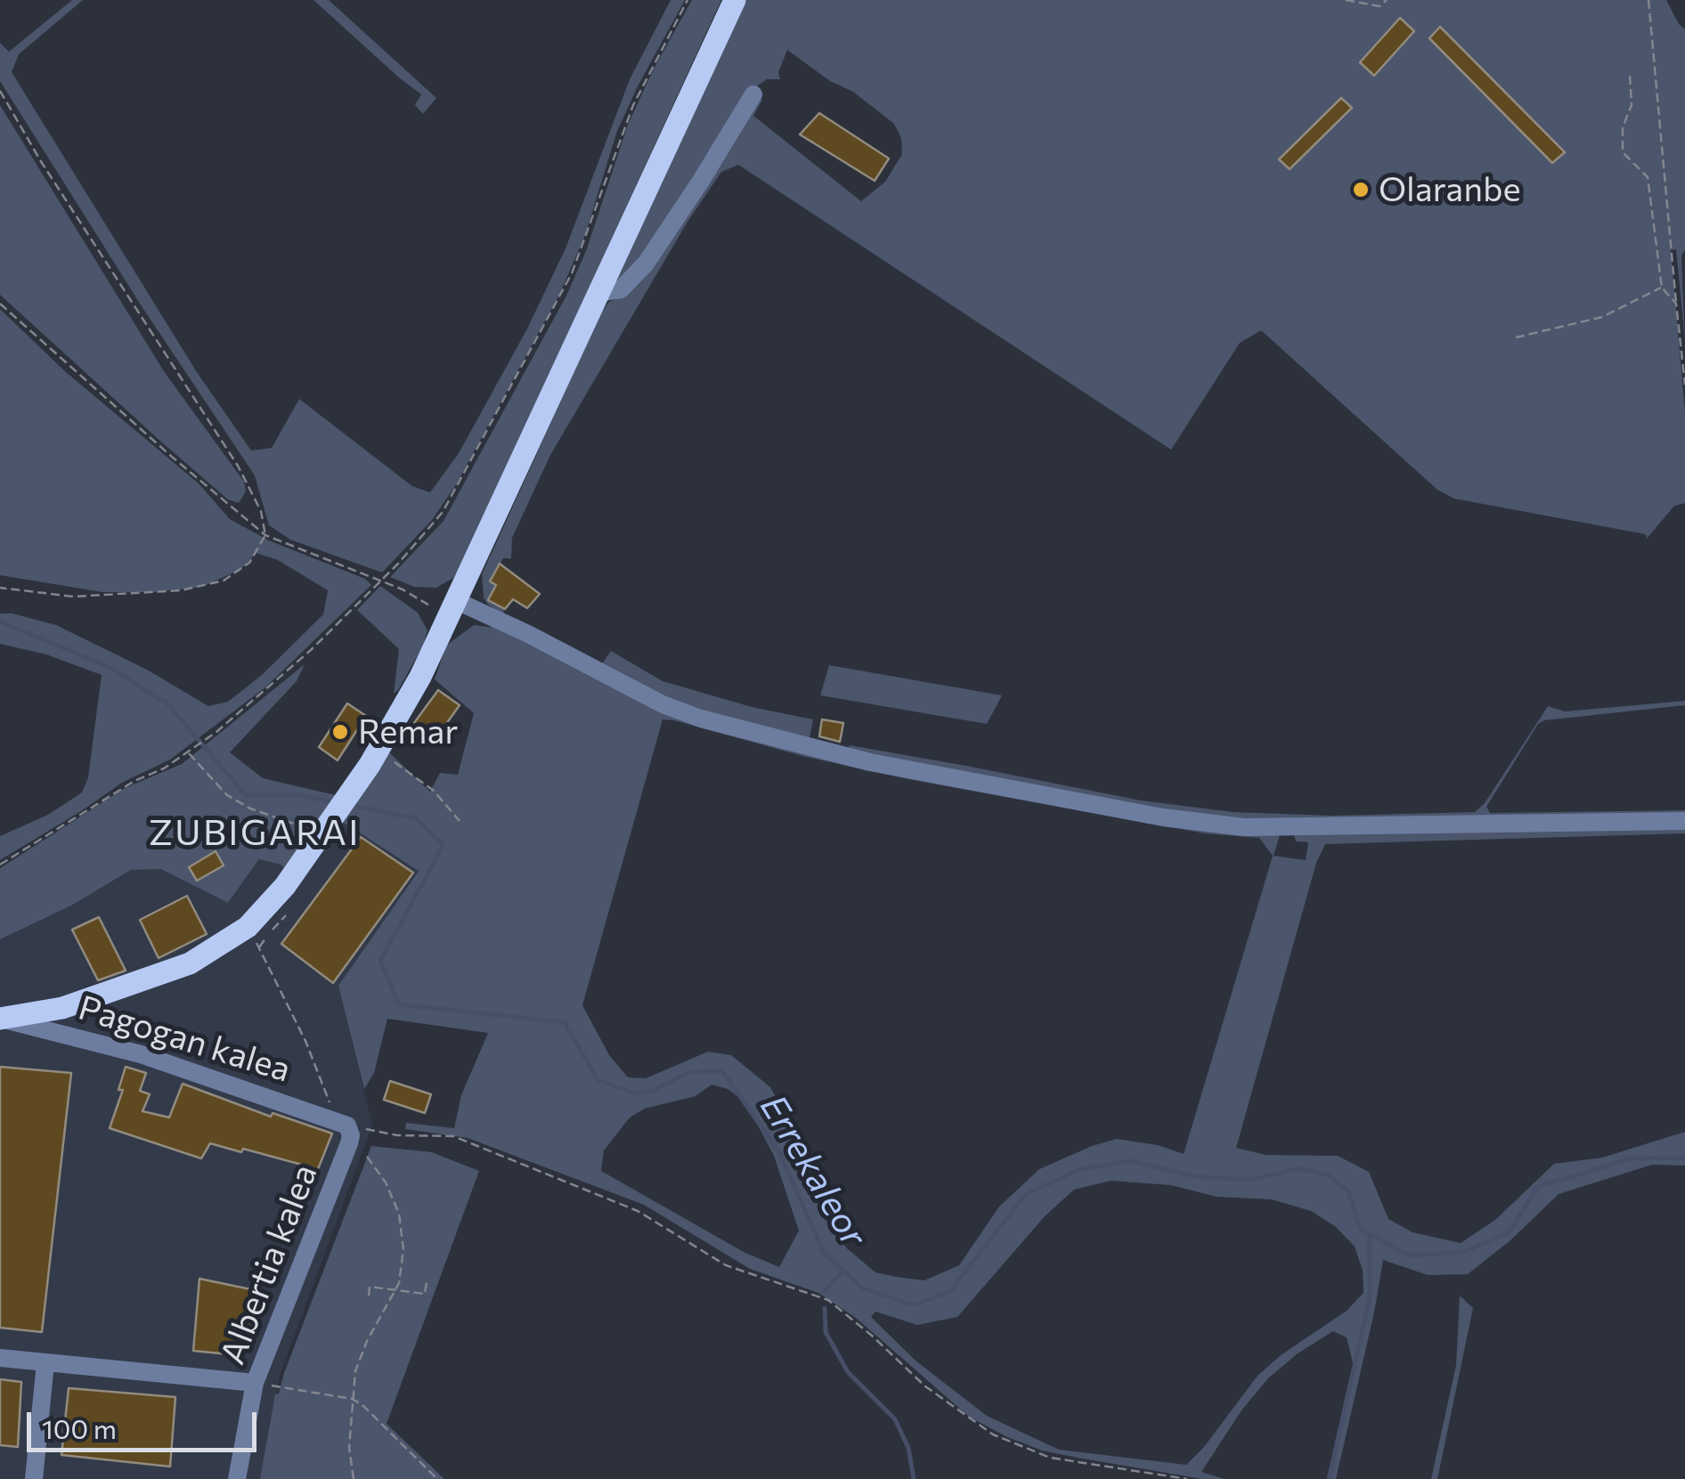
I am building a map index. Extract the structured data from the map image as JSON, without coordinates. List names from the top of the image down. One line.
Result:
{"streets":{"street":["Pagogan kalea","Albertia kalea"]},"crossings":[["Pagogan kalea","Albertia kalea"]],"districts":["ZUBIGARAI"],"water":["Errekaleor"],"places":["Olaranbe","Remar"],"scale_bar":"100 m"}
